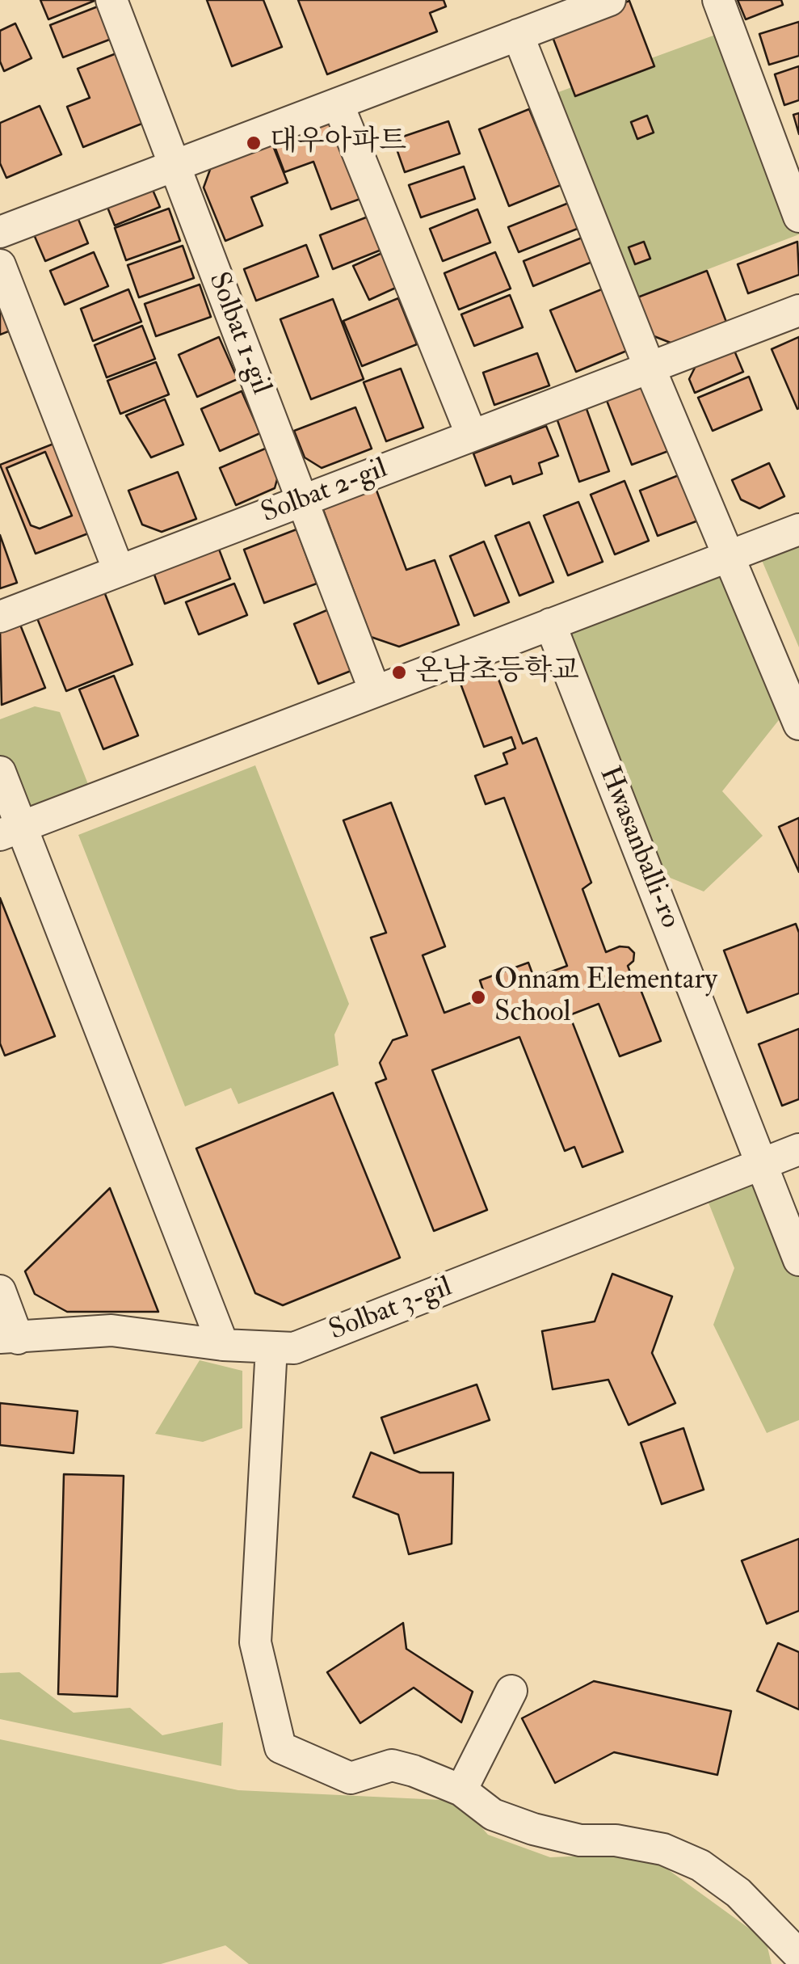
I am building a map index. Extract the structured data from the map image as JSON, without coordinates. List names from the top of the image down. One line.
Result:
{"streets":{"street":["Solbat 1-gil","Solbat 2-gil","Hwasanballi-ro","Solbat 3-gil"]},"crossings":[["Solbat 1-gil","Solbat 2-gil"],["Hwasanballi-ro","Solbat 3-gil"]],"places":["대우아파트","온남초등학교","Onnam Elementary School"]}
